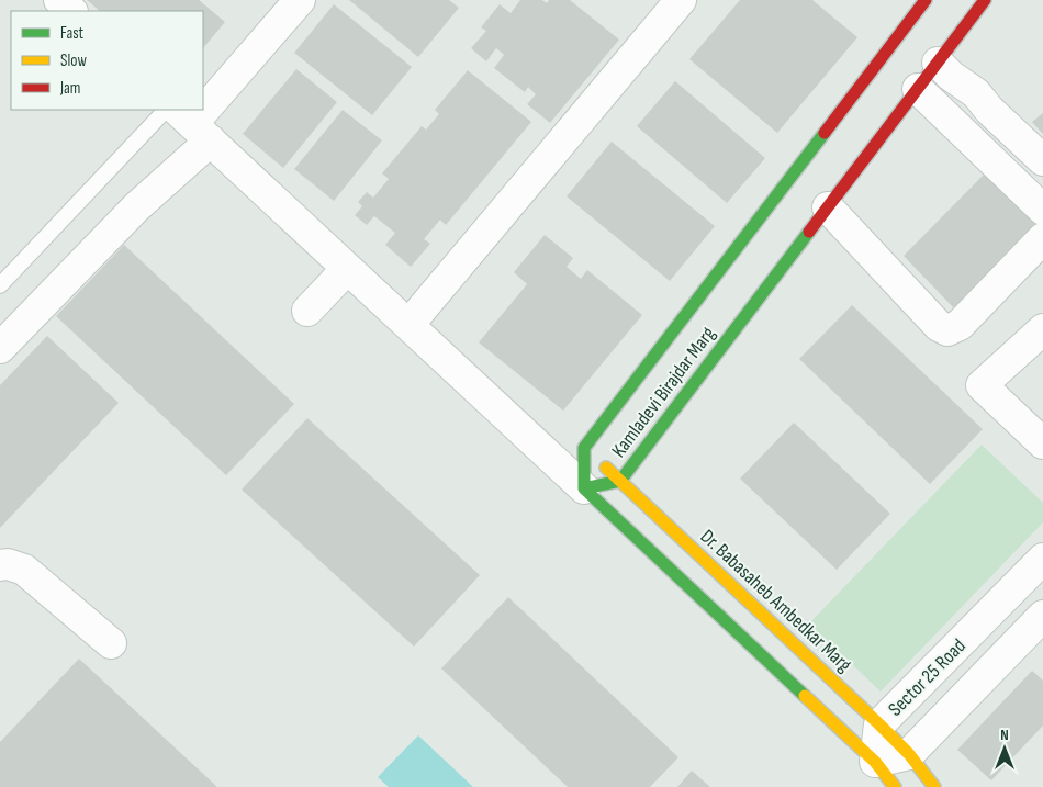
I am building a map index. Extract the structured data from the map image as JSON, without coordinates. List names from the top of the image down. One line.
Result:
{"streets":{"street":["Kamladevi Birajdar Marg","Dr. Babasaheb Ambedkar Marg","Sector 25 Road"]},"crossings":[["Kamladevi Birajdar Marg","Dr. Babasaheb Ambedkar Marg"],["Dr. Babasaheb Ambedkar Marg","Sector 25 Road"]],"legend":["Fast","Slow","Jam"],"north":"top"}
